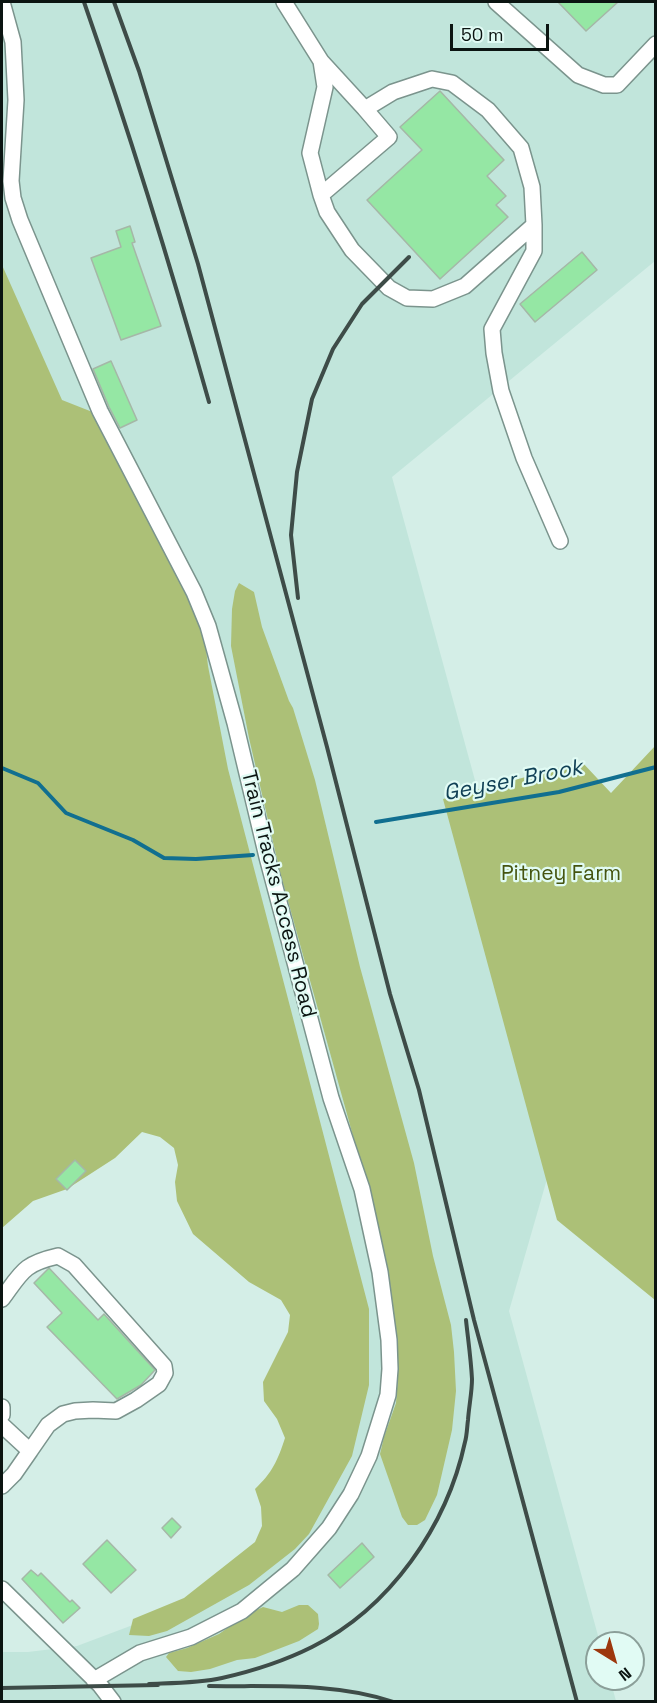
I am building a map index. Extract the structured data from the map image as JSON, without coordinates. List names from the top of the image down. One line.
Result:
{"streets":{"street":["Train Tracks Access Road"]},"water":["Geyser Brook"],"parks":["Pitney Farm"],"scale_bar":"50 m","north":"bottom right"}
